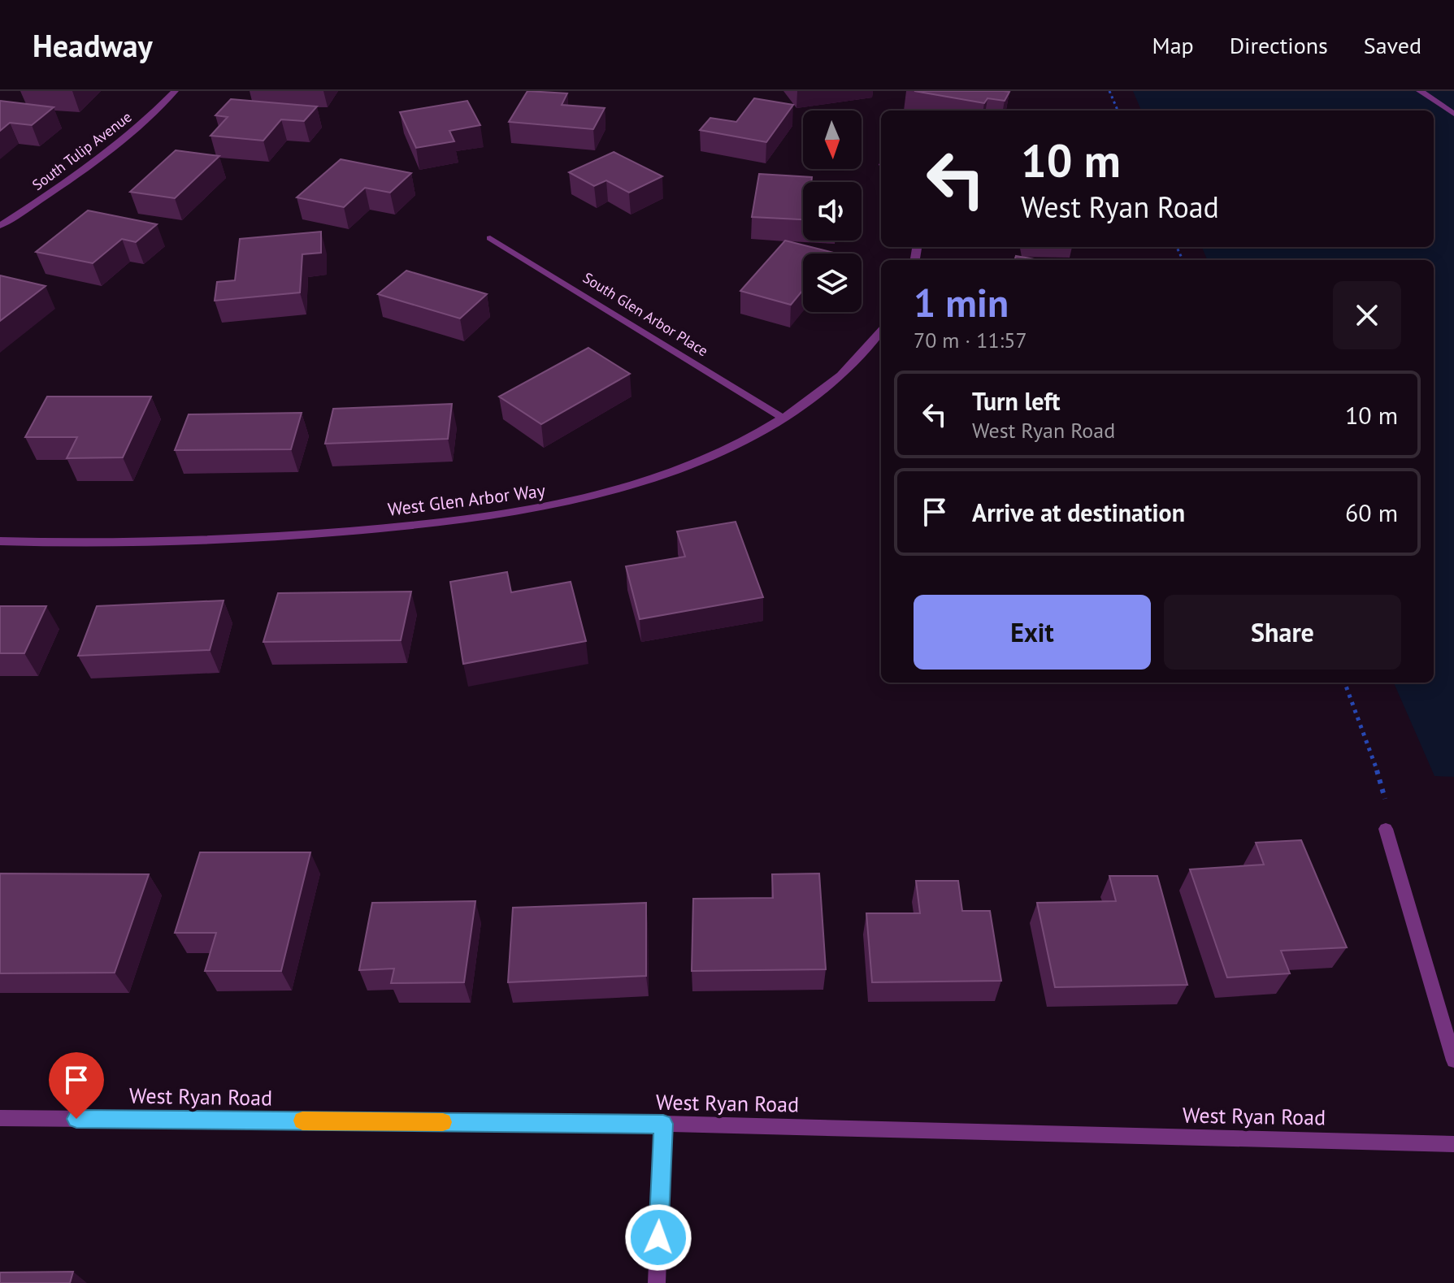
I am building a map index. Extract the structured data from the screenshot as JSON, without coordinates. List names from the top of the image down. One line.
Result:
{"streets":{"street":["South Tulip Avenue","South Glen Arbor Place","West Glen Arbor Way","West Ryan Road"]},"crossings":[["South Glen Arbor Place","West Glen Arbor Way"]],"north":"bottom","page":{"header":"Headway","nav":["Map","Directions","Saved"],"turn":["10 m","West Ryan Road"],"heading":["1 min","70 m · 11:57"],"list":[{"name":"Turn left","note":"West Ryan Road","value":"10 m"},{"name":"Arrive at destination","value":"60 m"}],"buttons":["Exit","Share"]}}
